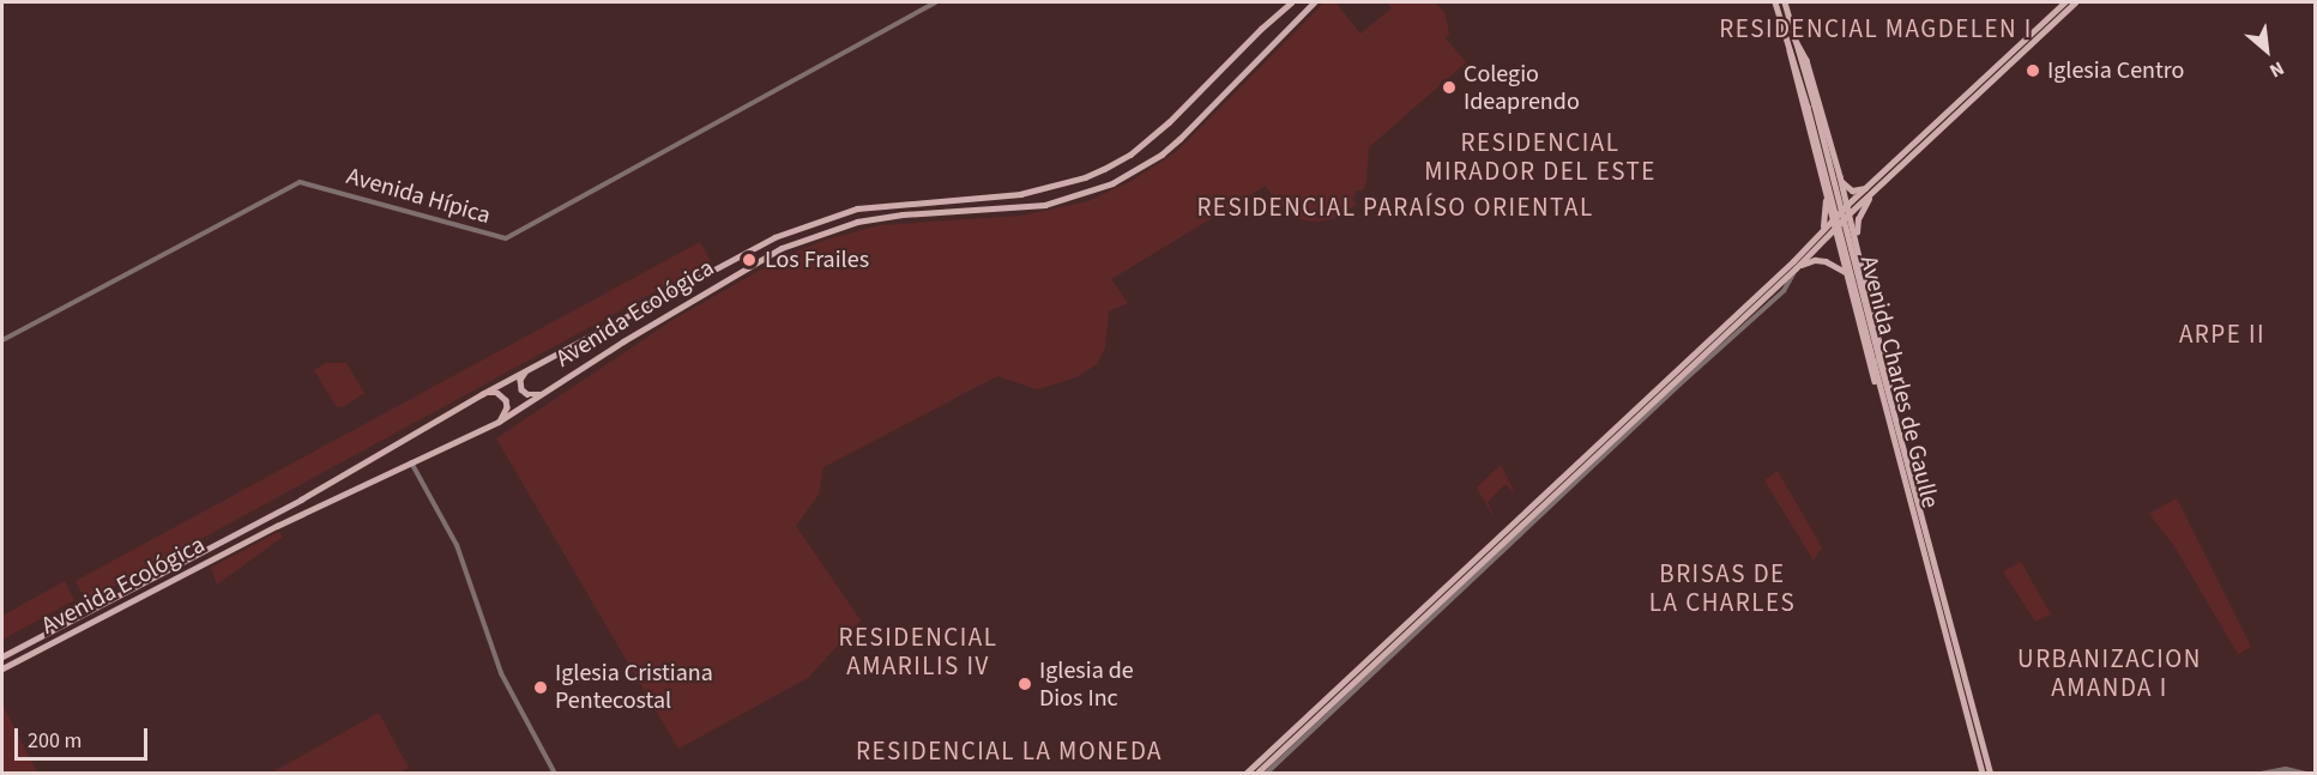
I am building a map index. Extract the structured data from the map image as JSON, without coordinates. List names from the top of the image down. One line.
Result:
{"streets":{"main road":["Avenida Ecológica","Avenida Charles de Gaulle"],"street":["Avenida Hípica"]},"districts":["RESIDENCIAL MAGDELEN I","RESIDENCIAL MIRADOR DEL ESTE","RESIDENCIAL PARAÍSO ORIENTAL","ARPE II","BRISAS DE LA CHARLES","RESIDENCIAL AMARILIS IV","URBANIZACION AMANDA I","RESIDENCIAL LA MONEDA"],"places":["Iglesia Centro","Colegio Ideaprendo","Los Frailes","Iglesia de Dios Inc","Iglesia Cristiana Pentecostal"],"scale_bar":"200 m","north":"bottom right"}
